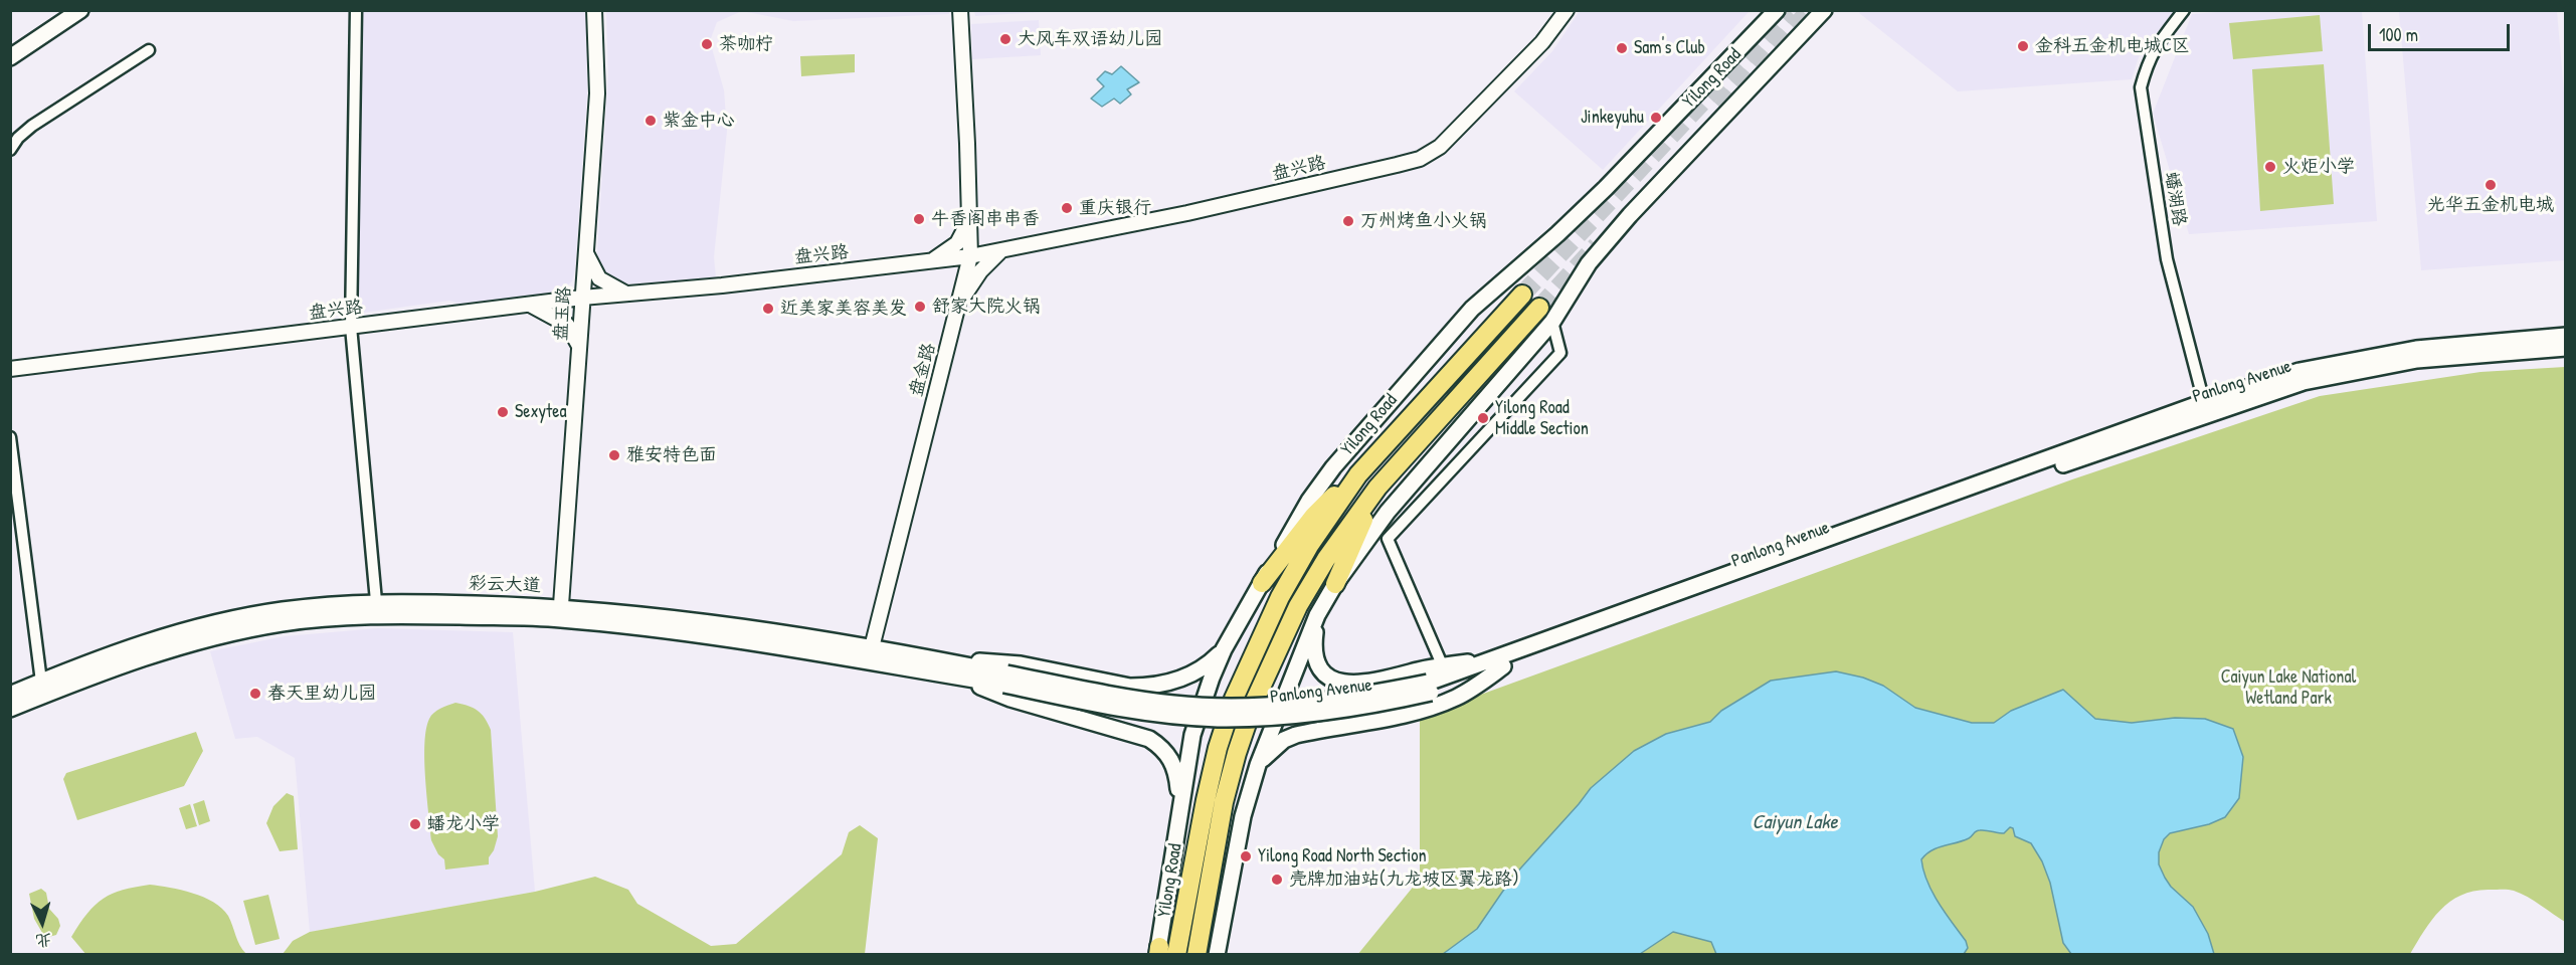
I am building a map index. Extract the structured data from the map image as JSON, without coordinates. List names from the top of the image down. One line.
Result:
{"streets":{"highway":["Yilong Road"],"main road":["Panlong Avenue","彩云大道"],"street":["盘兴路","蟠湖路","盘玉路","盘金路"]},"crossings":[["盘兴路","盘玉路"],["盘兴路","盘金路"],["蟠湖路","Panlong Avenue"],["盘玉路","彩云大道"],["盘金路","彩云大道"],["Panlong Avenue","彩云大道"]],"water":["Caiyun Lake"],"parks":["Caiyun Lake National Wetland Park"],"places":["大风车双语幼儿园","茶咖柠","金科五金机电城C区","Sam's Club","Jinkeyuhu","紫金中心","火炬小学","光华五金机电城","重庆银行","牛香阁串串香","万州烤鱼小火锅","舒家大院火锅","近美家美容美发","Sexytea","Yilong Road Middle Section","雅安特色面","春天里幼儿园","蟠龙小学","Yilong Road North Section","壳牌加油站(九龙坡区翼龙路)"],"scale_bar":"100 m","north":"bottom"}
